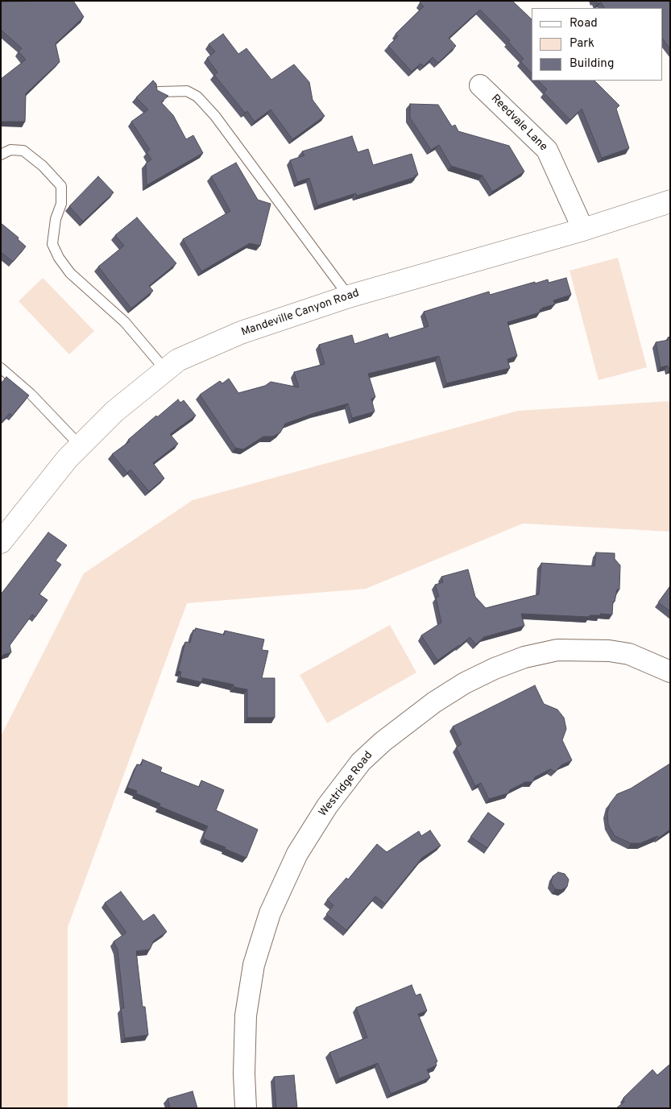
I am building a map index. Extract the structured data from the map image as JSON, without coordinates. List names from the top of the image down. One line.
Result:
{"streets":{"street":["Reedvale Lane","Mandeville Canyon Road","Westridge Road"]},"crossings":[["Reedvale Lane","Mandeville Canyon Road"]],"legend":["Road","Park","Building"]}
